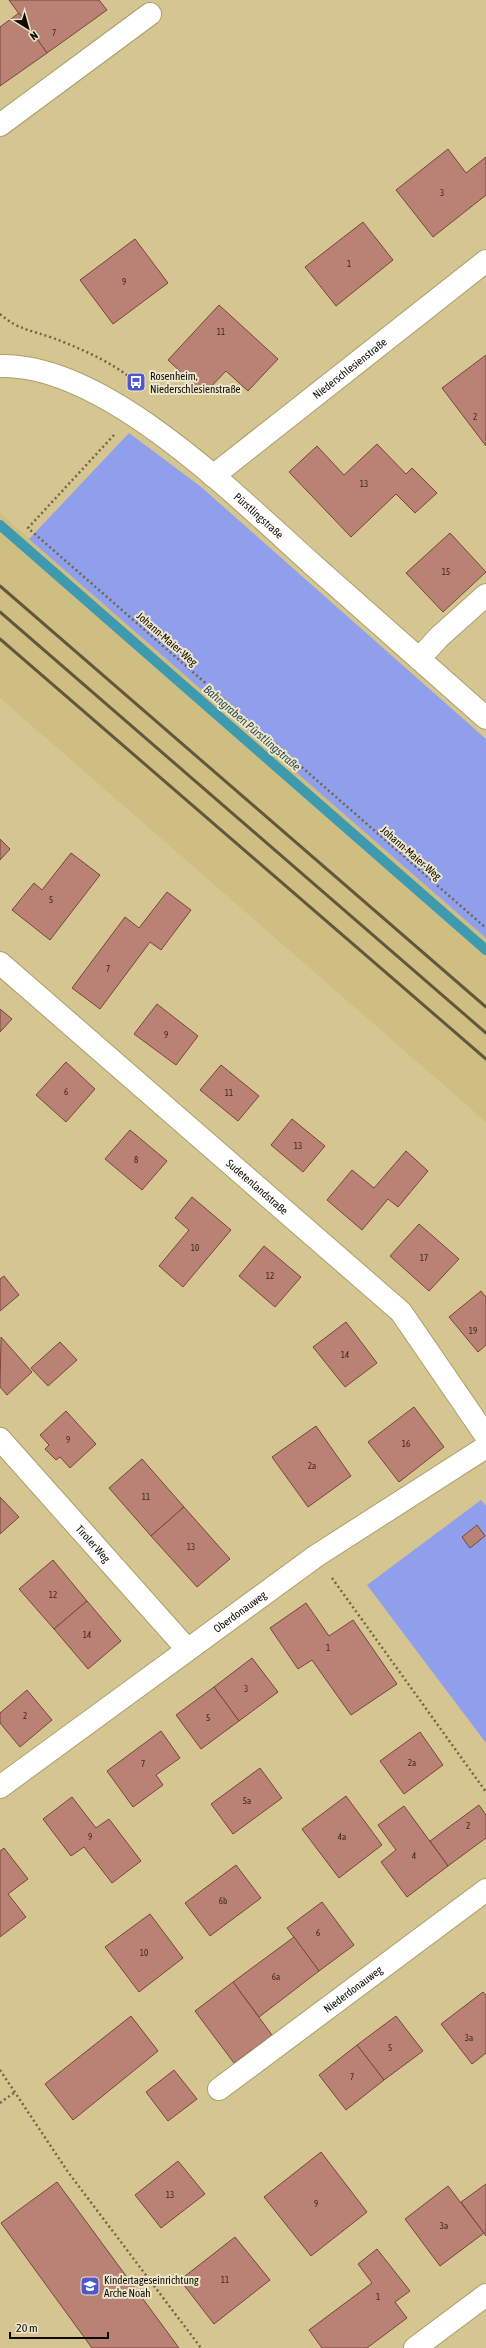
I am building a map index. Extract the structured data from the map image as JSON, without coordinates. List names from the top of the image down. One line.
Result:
{"streets":{"street":["Niederschlesienstraße","Pürstlingstraße","Sudetenlandstraße","Tiroler Weg","Oberdonauweg","Niederdonauweg"],"path":["Johann-Maier-Weg"]},"crossings":[["Niederschlesienstraße","Pürstlingstraße"],["Pürstlingstraße","Johann-Maier-Weg"],["Tiroler Weg","Oberdonauweg"]],"water":["Bahngraben Pürstlingstraße"],"places":{"bus stop":["Rosenheim, Niederschlesienstraße"],"school or university":["Kindertageseinrichtung Arche Noah"]},"house_numbers":["7","3","1","9","11","2","13","15","5","7","9","6","11","13","8","10","17","12","19","14","9","16","2a","11","13","12","14","1","3","2","5","2a","7","5a","2","9","4a","4","6b","6","10","6a","3a","5","7","13","9","3a","11","1"],"scale_bar":"20 m","north":"bottom right"}
